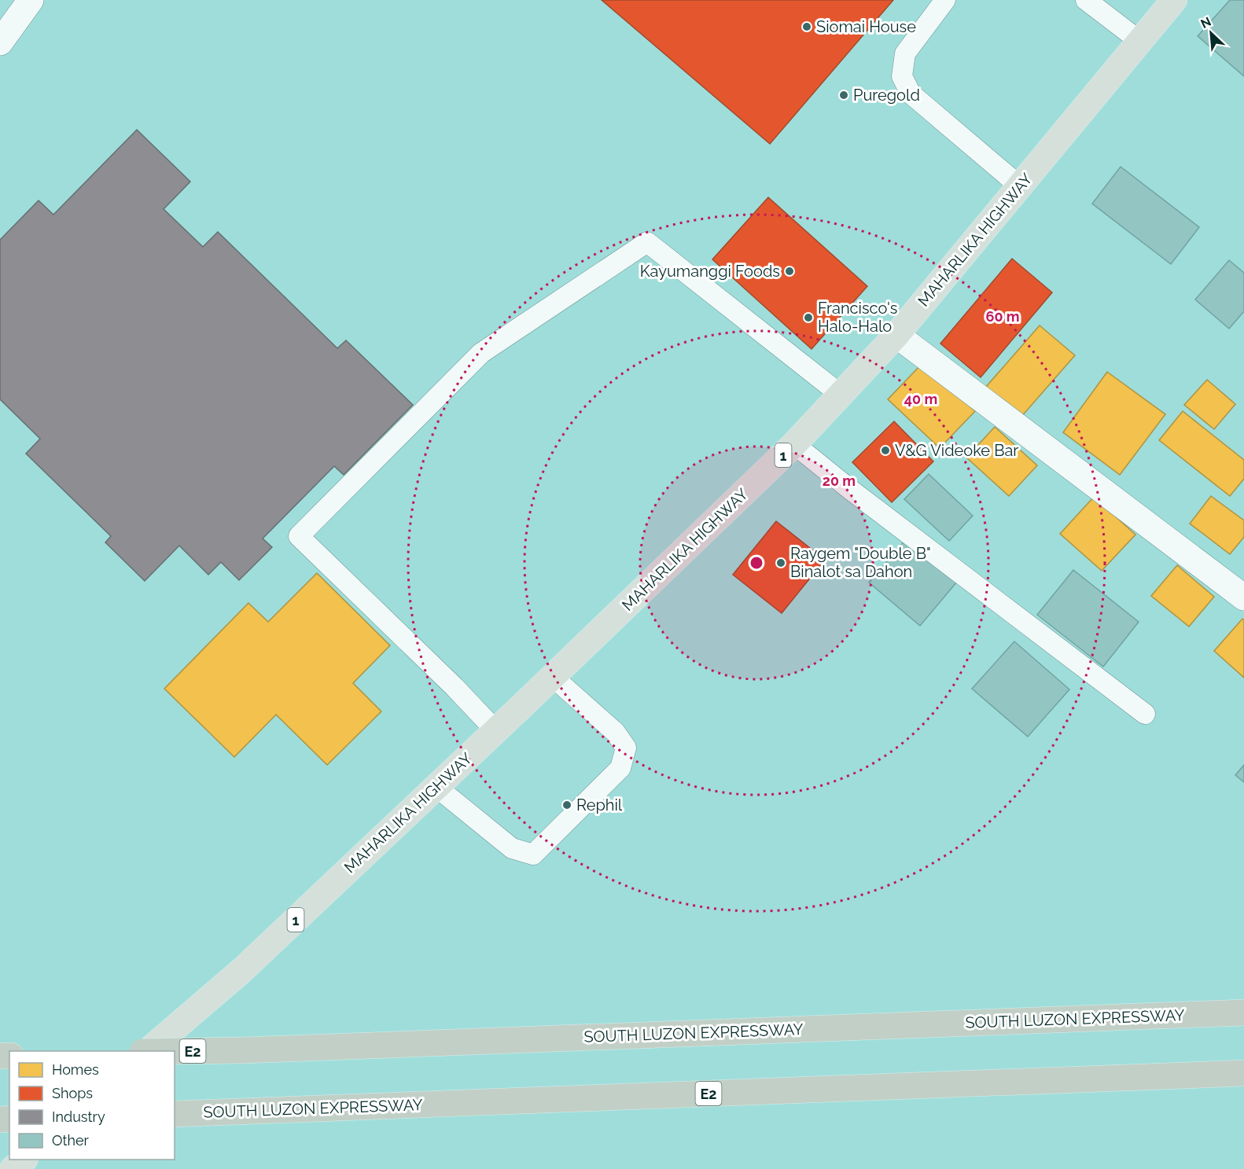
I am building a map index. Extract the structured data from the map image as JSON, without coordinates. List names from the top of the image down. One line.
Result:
{"streets":{"highway":["SOUTH LUZON EXPRESSWAY","E2"],"main road":["MAHARLIKA HIGHWAY","1"]},"places":["Siomai House","Puregold","Kayumanggi Foods","Francisco's Halo-Halo","V&G Videoke Bar","Raygem \"Double B\" Binalot sa Dahon","Rephil"],"legend":["Homes","Shops","Industry","Other"],"north":"top left","rings":["60 m","40 m","20 m"]}
